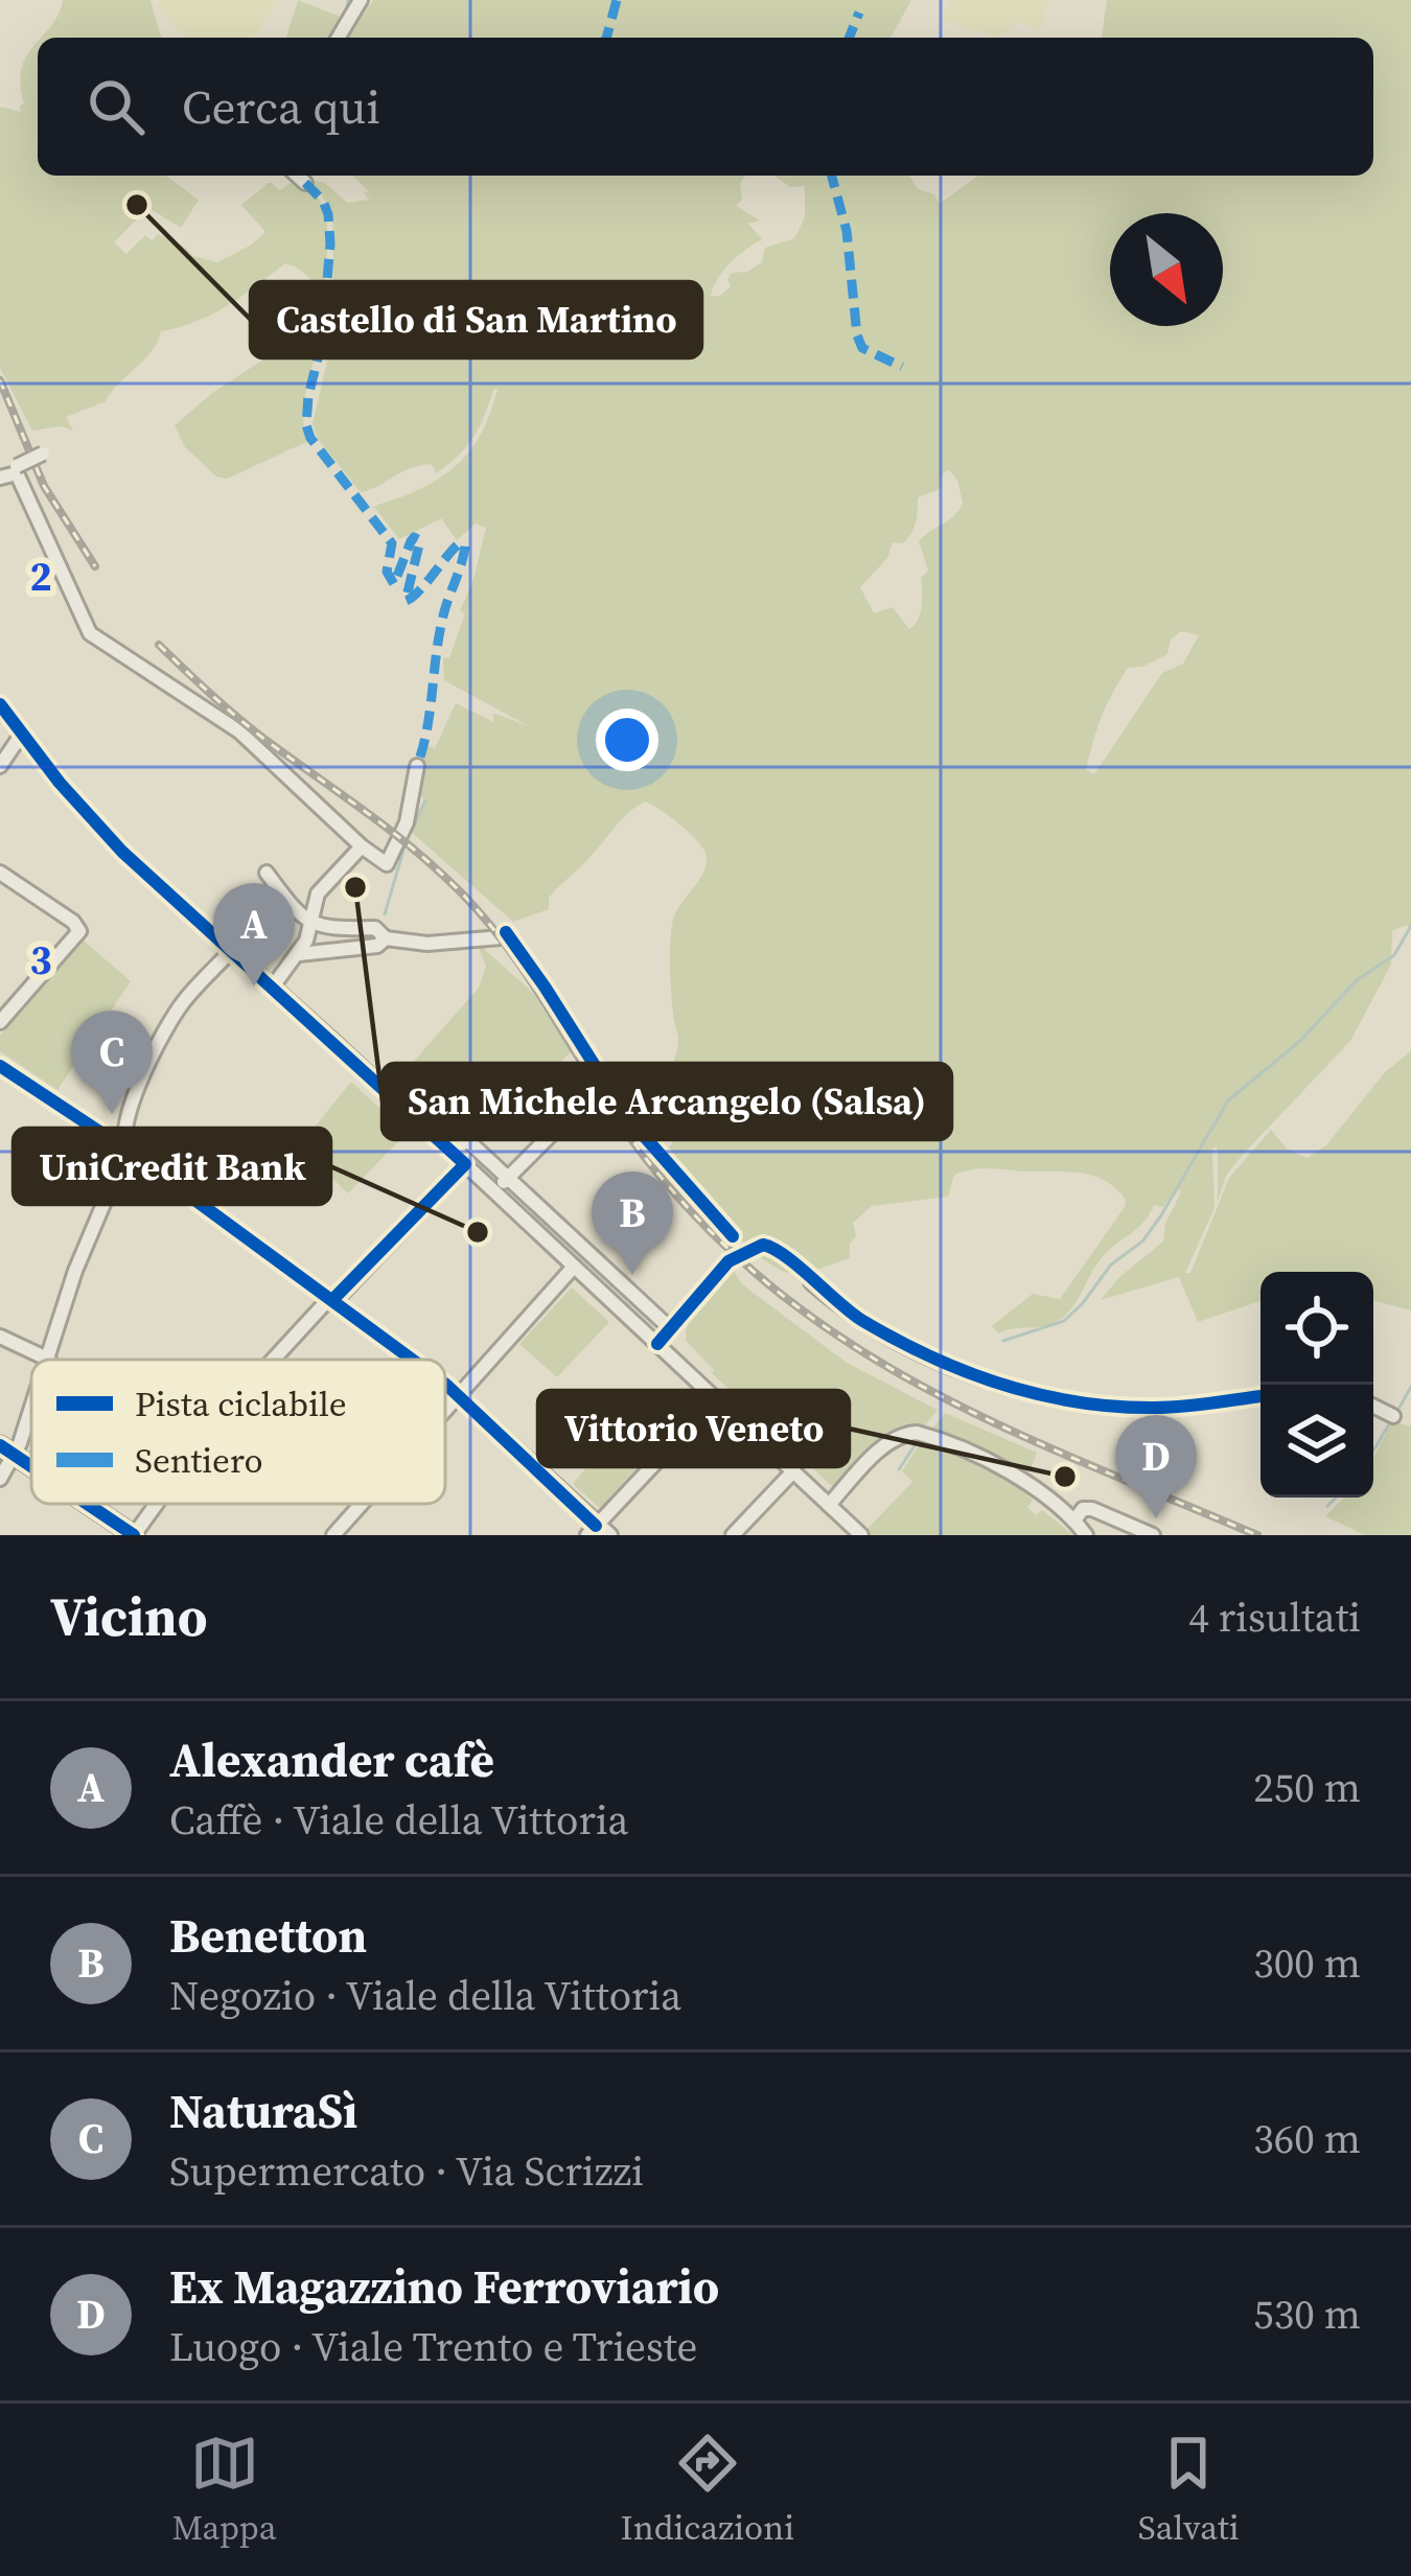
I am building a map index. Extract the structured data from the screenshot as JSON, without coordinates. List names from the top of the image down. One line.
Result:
{"places":["Castello di San Martino","San Michele Arcangelo (Salsa)","UniCredit Bank","Vittorio Veneto"],"legend":["Pista ciclabile","Sentiero"],"north":"bottom right","page":{"search":"Cerca qui","pins":["A","C","B","D"],"heading":["Vicino","4 risultati"],"list":[{"mark":"A","name":"Alexander cafè","note":"Caffè · Viale della Vittoria","value":"250 m"},{"mark":"B","name":"Benetton","note":"Negozio · Viale della Vittoria","value":"300 m"},{"mark":"C","name":"NaturaSì","note":"Supermercato · Via Scrizzi","value":"360 m"},{"mark":"D","name":"Ex Magazzino Ferroviario","note":"Luogo · Viale Trento e Trieste","value":"530 m"}],"nav":["Mappa","Indicazioni","Salvati"]},"grid":{"rows":["2","3"]}}
